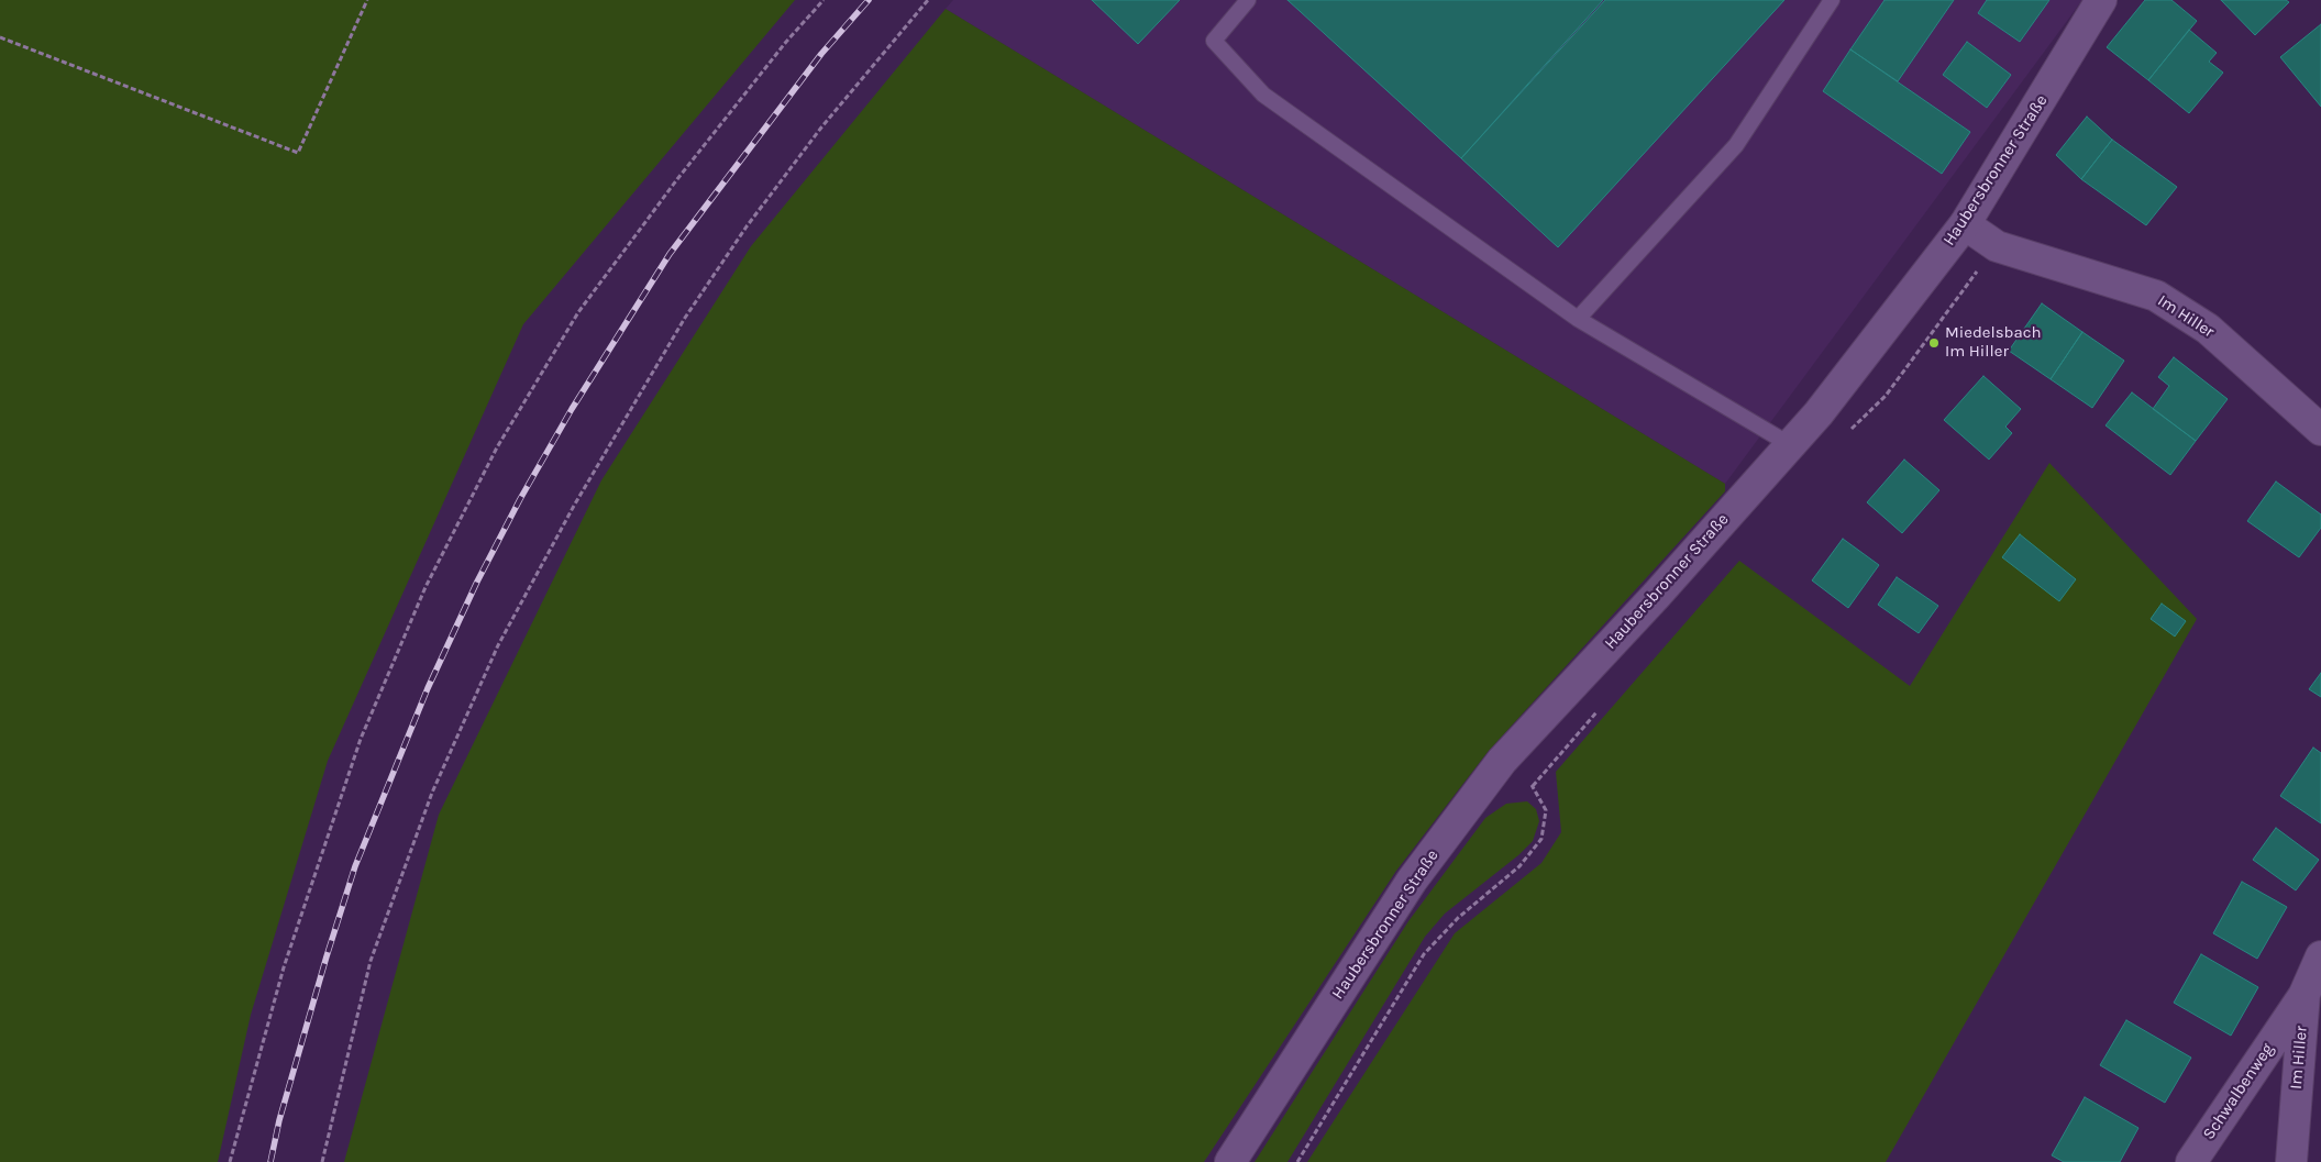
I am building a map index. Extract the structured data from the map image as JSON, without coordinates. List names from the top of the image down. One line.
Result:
{"streets":{"main road":["Haubersbronner Straße","Im Hiller","Schwalbenweg"]},"crossings":[["Haubersbronner Straße","Im Hiller"],["Im Hiller","Schwalbenweg"]],"places":["Miedelsbach Im Hiller"]}
